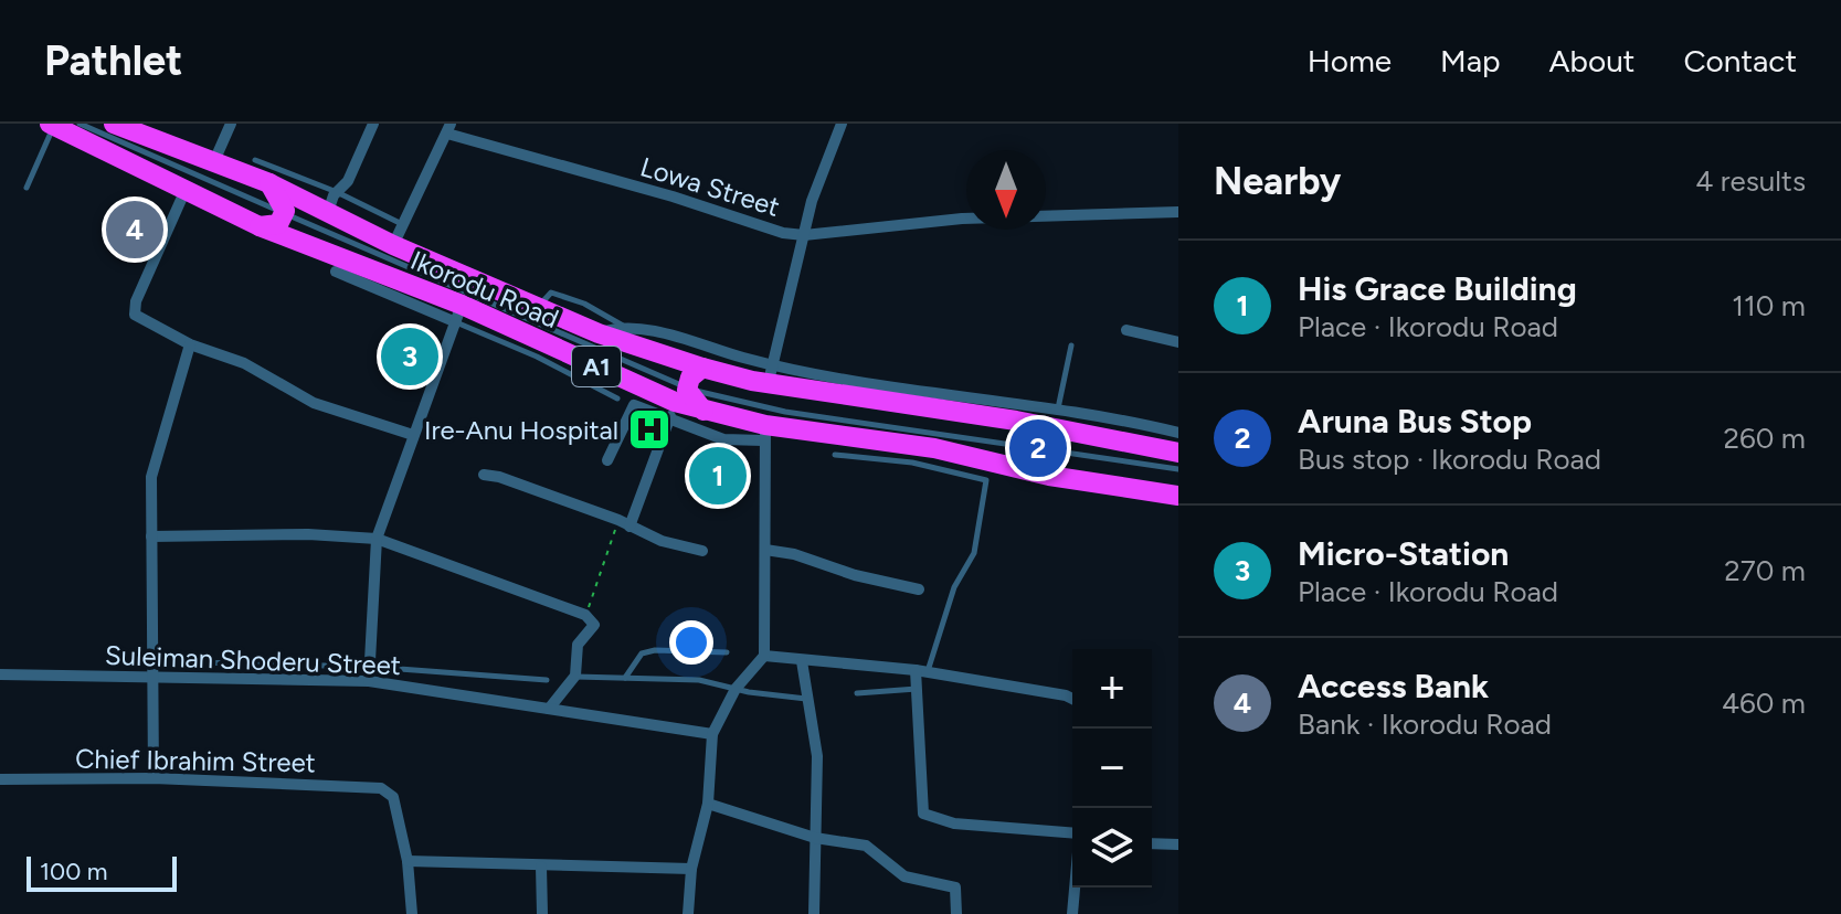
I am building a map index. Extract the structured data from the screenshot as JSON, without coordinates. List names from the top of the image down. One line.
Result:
{"streets":{"highway":["Ikorodu Road","A1"],"street":["Lowa Street","Suleiman Shoderu Street","Chief Ibrahim Street"]},"places":{"hospital":["Ire-Anu Hospital"]},"scale_bar":"100 m","north":"bottom","page":{"header":"Pathlet","nav":["Home","Map","About","Contact"],"heading":["Nearby","4 results"],"pins":["4","3","2","1"],"list":[{"mark":"1","name":"His Grace Building","note":"Place · Ikorodu Road","value":"110 m"},{"mark":"2","name":"Aruna Bus Stop","note":"Bus stop · Ikorodu Road","value":"260 m"},{"mark":"3","name":"Micro-Station","note":"Place · Ikorodu Road","value":"270 m"},{"mark":"4","name":"Access Bank","note":"Bank · Ikorodu Road","value":"460 m"}],"map_buttons":["+","−"],"scale":"100 m"}}
